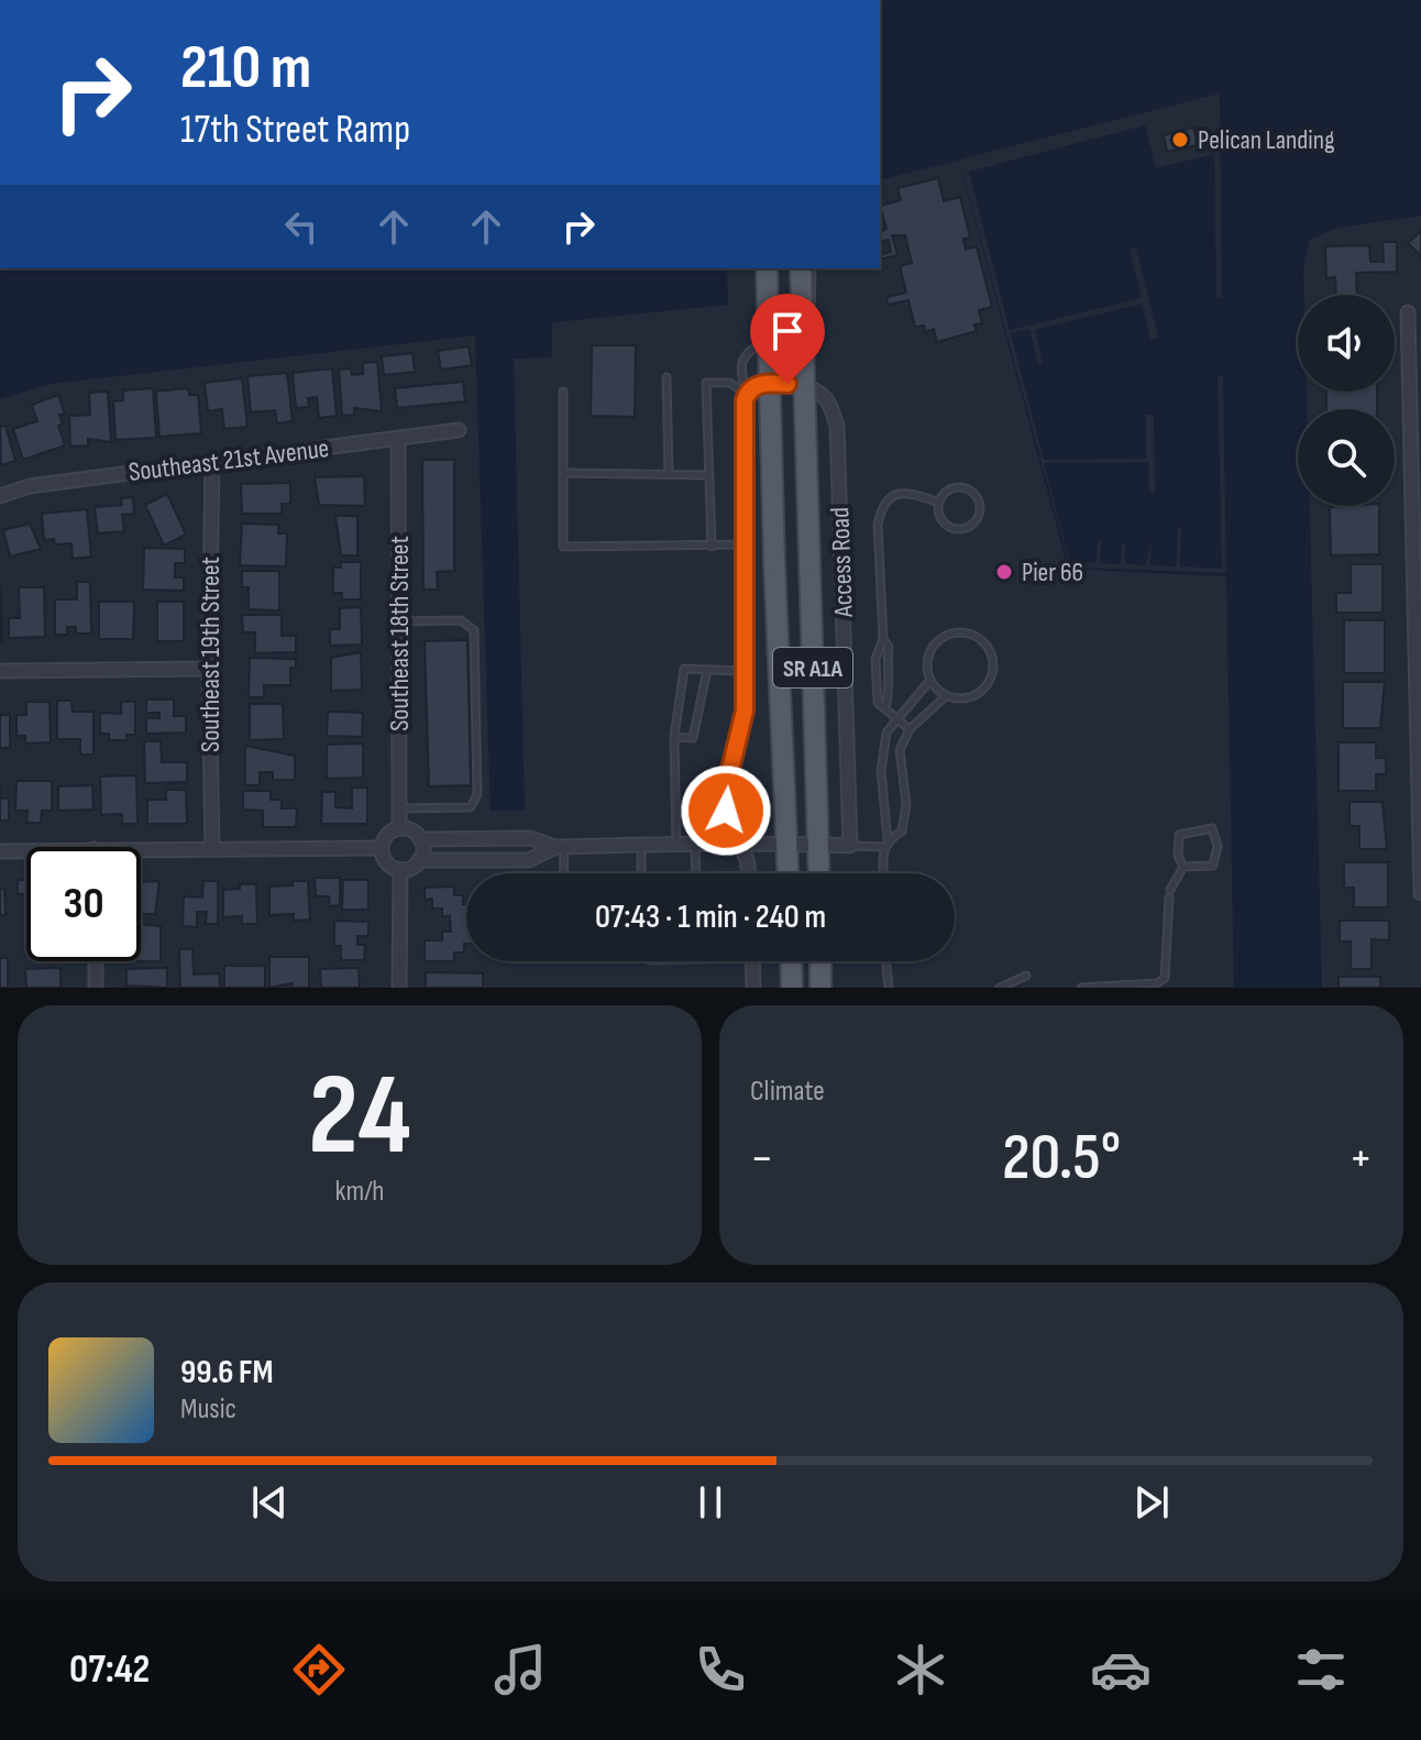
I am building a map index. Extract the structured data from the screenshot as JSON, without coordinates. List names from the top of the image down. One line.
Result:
{"streets":{"main road":["SR A1A"],"street":["Southeast 21st Avenue","Access Road","Southeast 18th Street","Southeast 19th Street"]},"crossings":[["Southeast 21st Avenue","Southeast 18th Street"],["Southeast 21st Avenue","Southeast 19th Street"]],"places":["Pelican Landing","Pier 66"],"page":{"turn":["210 m","17th Street Ramp"],"limit":"30","trip":"07:43 · 1 min · 240 m","tile":[["24","km/h"],"Climate"],"heat":["−","20.5°","+"],"song":["99.6 FM","Music"],"tabs":"07:42"}}
